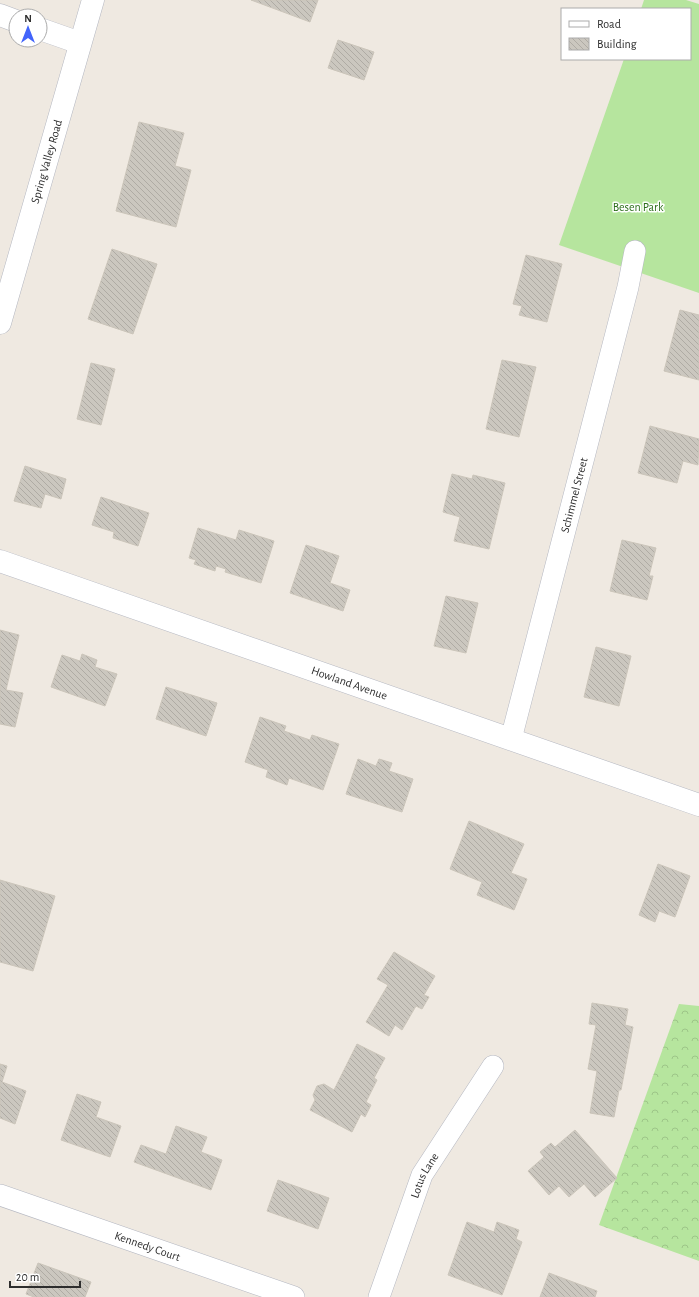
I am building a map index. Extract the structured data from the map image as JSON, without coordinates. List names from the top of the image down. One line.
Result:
{"streets":{"street":["Spring Valley Road","Schimmel Street","Howland Avenue","Lotus Lane","Kennedy Court"]},"crossings":[["Schimmel Street","Howland Avenue"]],"parks":["Besen Park"],"legend":["Road","Building"],"scale_bar":"20 m","north":"top"}
